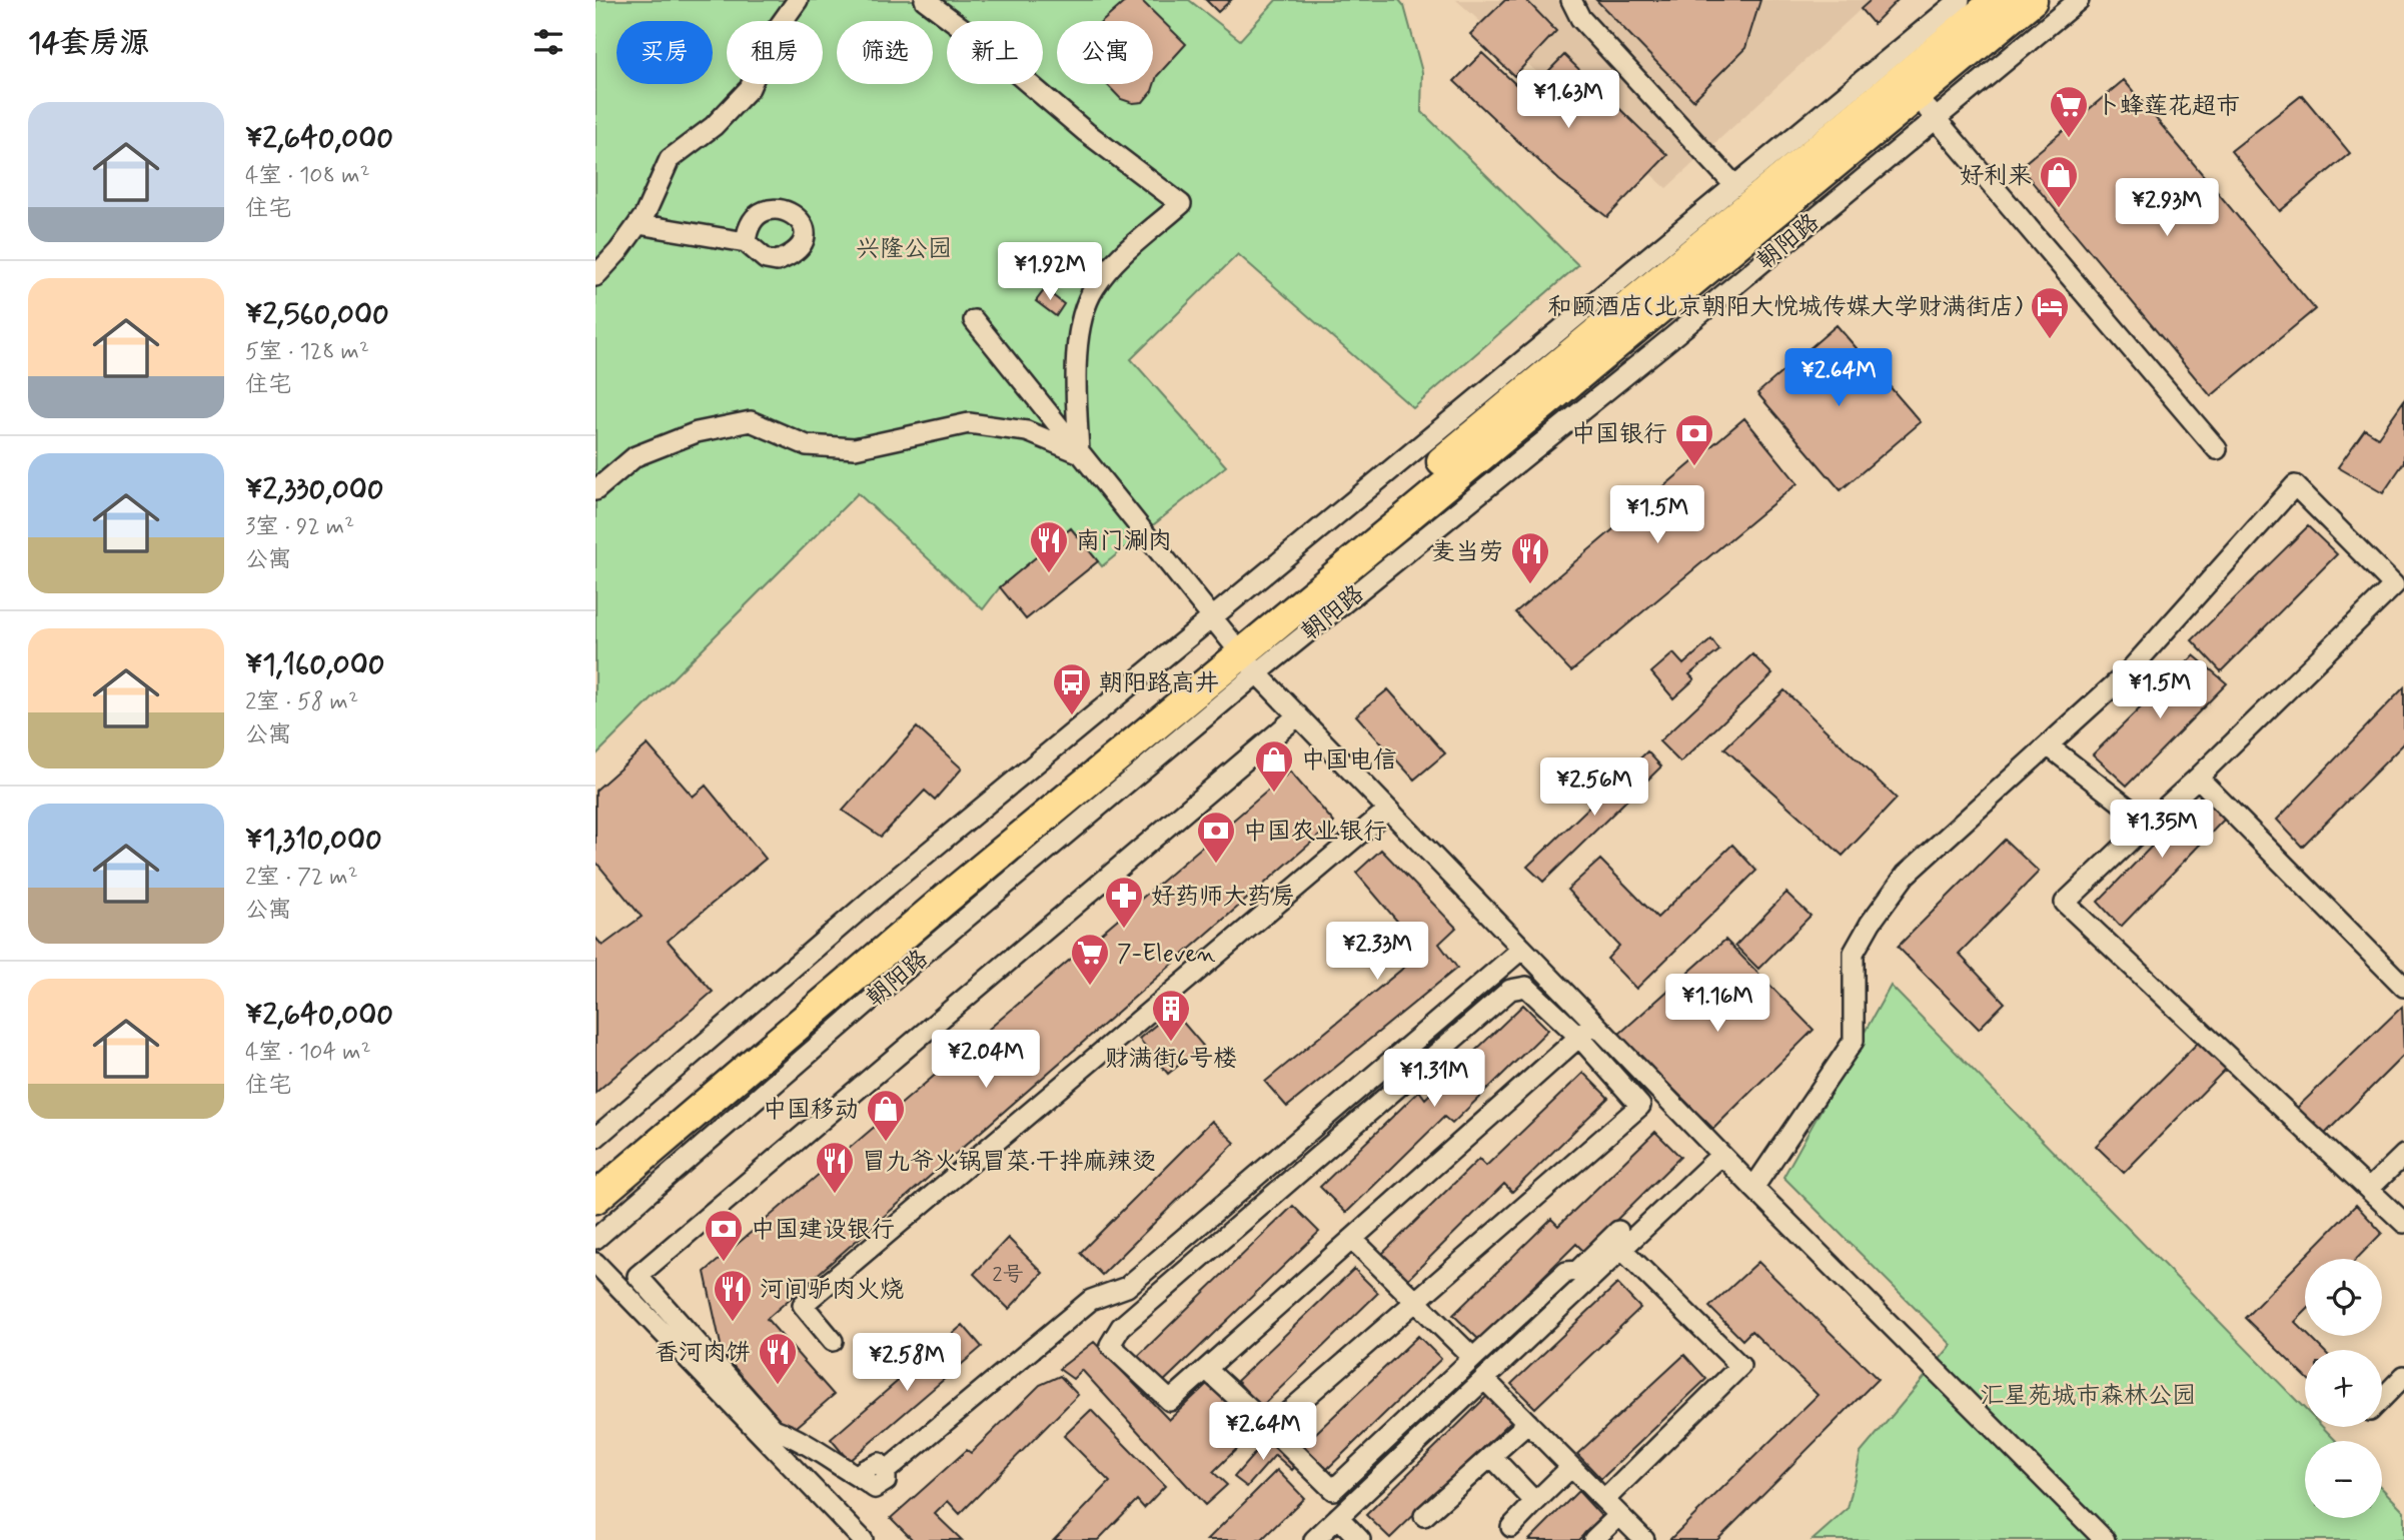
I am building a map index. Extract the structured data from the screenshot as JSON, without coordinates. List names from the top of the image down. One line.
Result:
{"streets":{"highway":["朝阳路"]},"parks":["兴隆公园","汇星苑城市森林公园"],"places":{"supermarket":["卜蜂莲花超市","7-Eleven"],"shop":["好利来","中国电信","中国移动"],"hotel":["和颐酒店(北京朝阳大悦城传媒大学财满街店)"],"bank":["中国银行","中国农业银行","中国建设银行"],"restaurant":["南门涮肉","麦当劳","冒九爷火锅冒菜·干拌麻辣烫","河间驴肉火烧","香河肉饼"],"bus stop":["朝阳路高井"],"pharmacy":["好药师大药房"],"building":["财满街6号楼"]},"house_numbers":["2号"],"page":{"heading":"14套房源","chip":["买房","租房","筛选","新上","公寓"],"price":["¥1.63M","¥2.93M","¥1.92M","¥2.64M","¥1.5M","¥1.5M","¥2.56M","¥1.35M","¥2.33M","¥1.16M","¥2.04M","¥1.31M","¥2.58M","¥2.64M"],"list":[{"name":"¥2,640,000","note":"4室 · 108 m² · 住宅"},{"name":"¥2,560,000","note":"5室 · 128 m² · 住宅"},{"name":"¥2,330,000","note":"3室 · 92 m² · 公寓"},{"name":"¥1,160,000","note":"2室 · 58 m² · 公寓"},{"name":"¥1,310,000","note":"2室 · 72 m² · 公寓"},{"name":"¥2,640,000","note":"4室 · 104 m² · 住宅"}],"map_buttons":["+","−"]}}
